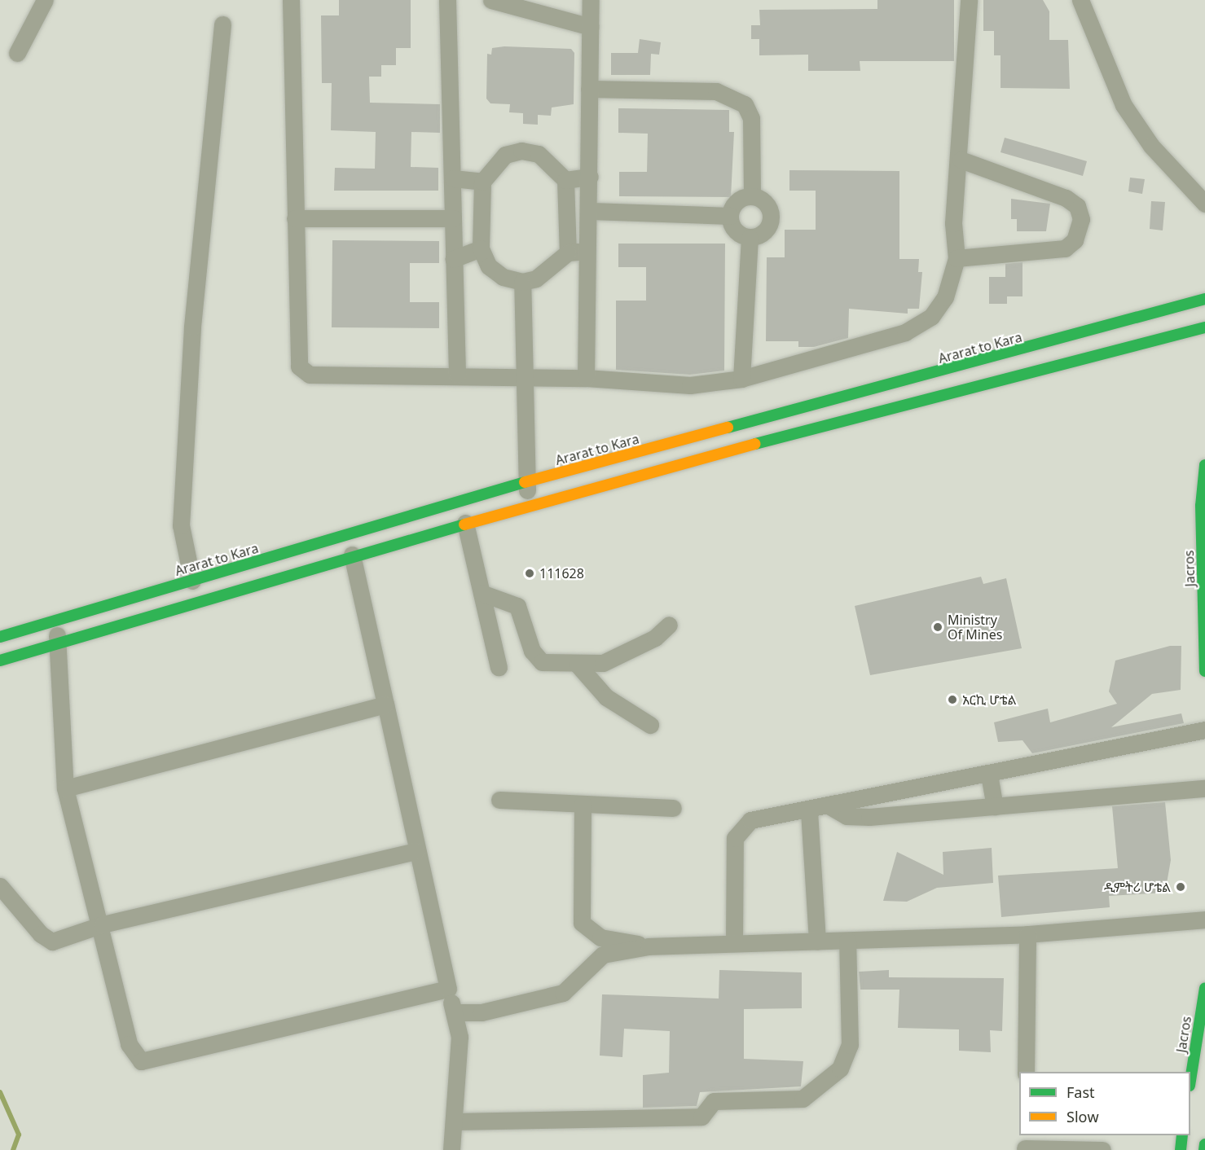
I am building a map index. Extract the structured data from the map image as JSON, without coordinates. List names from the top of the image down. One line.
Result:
{"streets":{"main road":["Ararat to Kara","Jacros"]},"places":["111628","Ministry Of Mines","አርኪ ሆቴል","ዲምትሪ ሆቴል"],"legend":["Fast","Slow"]}
